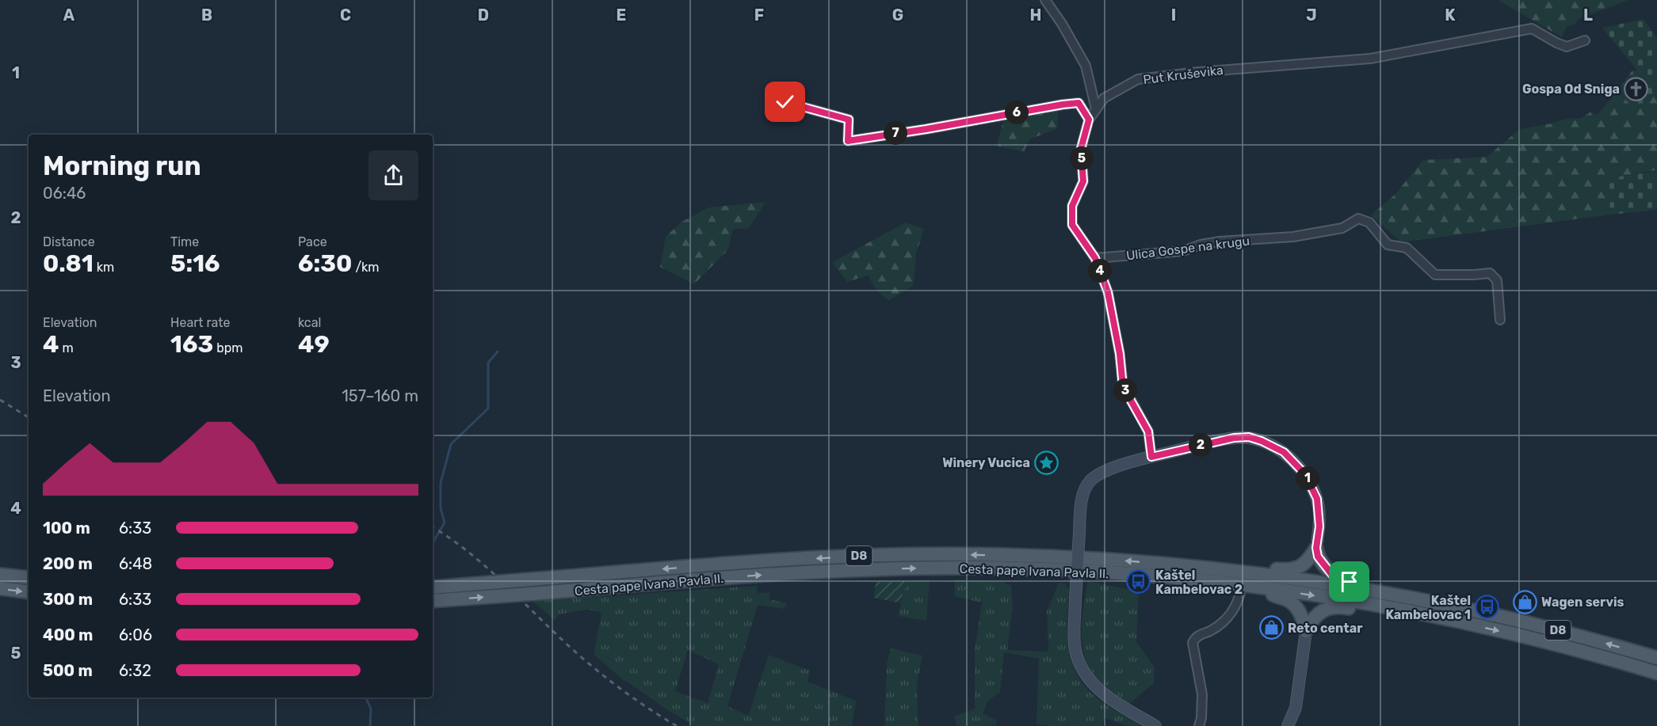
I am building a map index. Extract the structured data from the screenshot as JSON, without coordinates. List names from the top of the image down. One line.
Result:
{"streets":{"main road":["D8","Cesta pape Ivana Pavla II."],"street":["Put Kruševika","Ulica Gospe na krugu"]},"crossings":[["Put Kruševika","Ulica Gospe na krugu"]],"places":{"church":["Gospa Od Sniga"],"place":["Winery Vucica"],"bus stop":["Kaštel Kambelovac 2","Kaštel Kambelovac 1"],"shop":["Wagen servis","Reto centar"]},"page":{"pins":["6","7","5","4","3","2","1"],"heading":["Morning run","06:46"],"stats":[["Distance","0.81 km"],["Time","5:16"],["Pace","6:30 /km"],["Elevation","4 m"],["Heart rate","163 bpm"],["kcal","49"]],"chart":["Elevation","157–160 m"],"list":[{"name":"100 m","note":"6:33"},{"name":"200 m","note":"6:48"},{"name":"300 m","note":"6:33"},{"name":"400 m","note":"6:06"},{"name":"500 m","note":"6:32"}]},"grid":{"columns":["A","B","C","D","E","F","G","H","I","J","K","L"],"rows":["1","2","3","4","5"]}}
